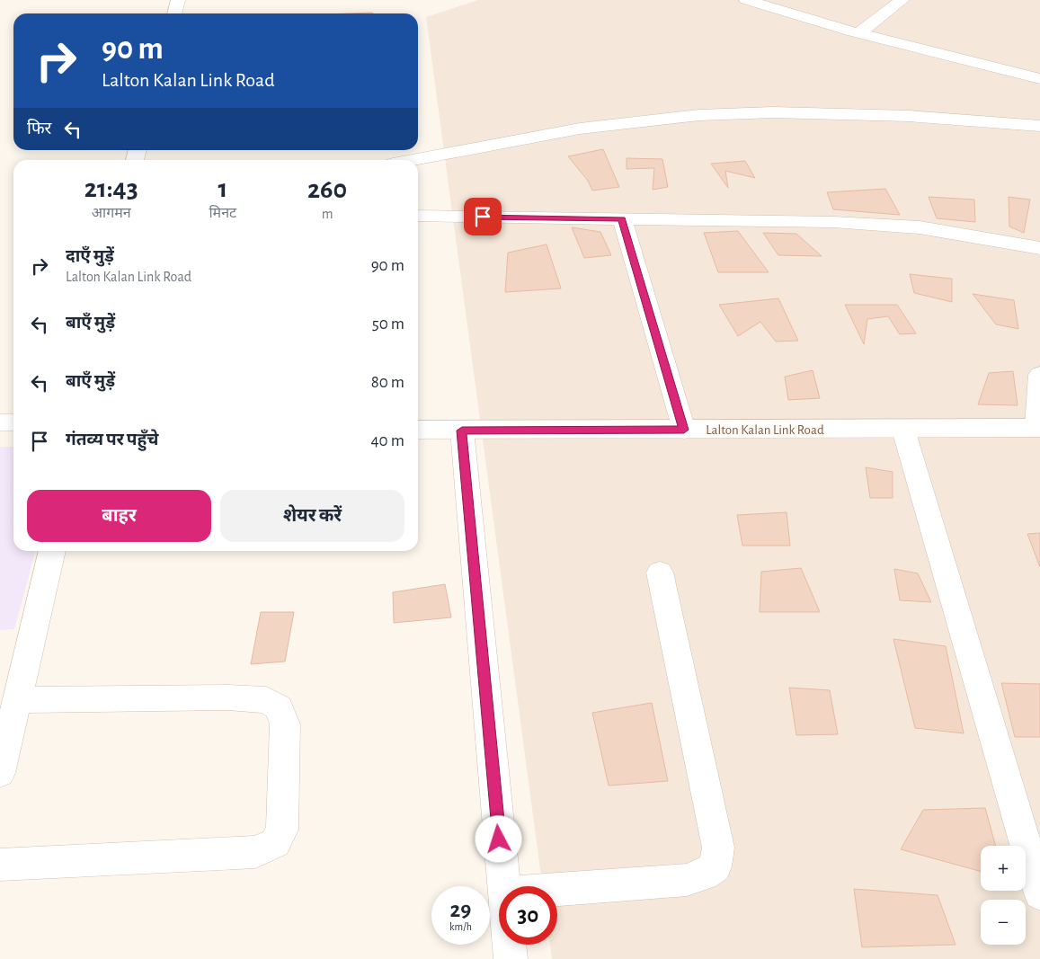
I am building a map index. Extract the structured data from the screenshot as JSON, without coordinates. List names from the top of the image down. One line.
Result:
{"streets":{"street":["Lalton Kalan Link Road"]},"page":{"turn":["90 m","Lalton Kalan Link Road"],"then":"फिर","eta":["21:43","आगमन","1","मिनट","260","m"],"list":[{"name":"दाएँ मुड़ें","note":"Lalton Kalan Link Road","value":"90 m"},{"name":"बाएँ मुड़ें","value":"50 m"},{"name":"बाएँ मुड़ें","value":"80 m"},{"name":"गंतव्य पर पहुँचे","value":"40 m"}],"buttons":["बाहर","शेयर करें"],"map_buttons":["+","−"],"speed":"29 km/h","limit":"30"}}
